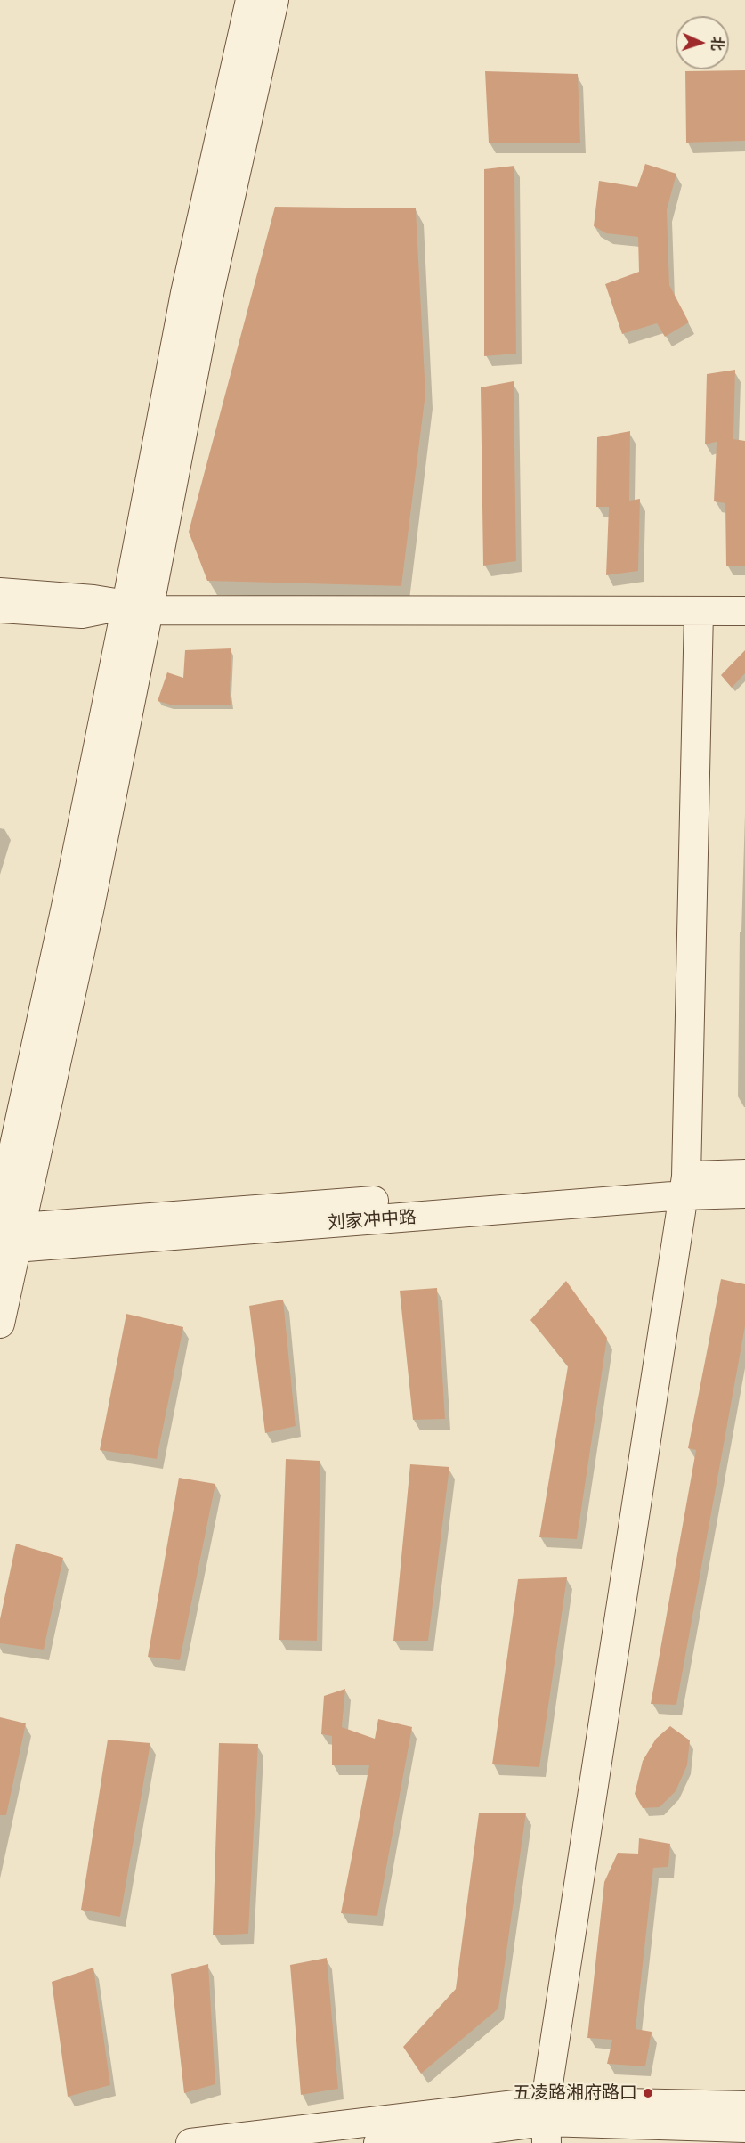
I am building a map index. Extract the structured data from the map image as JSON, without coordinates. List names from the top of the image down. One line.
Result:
{"streets":{"street":["刘家冲中路"]},"places":["五凌路湘府路口"],"north":"right"}
